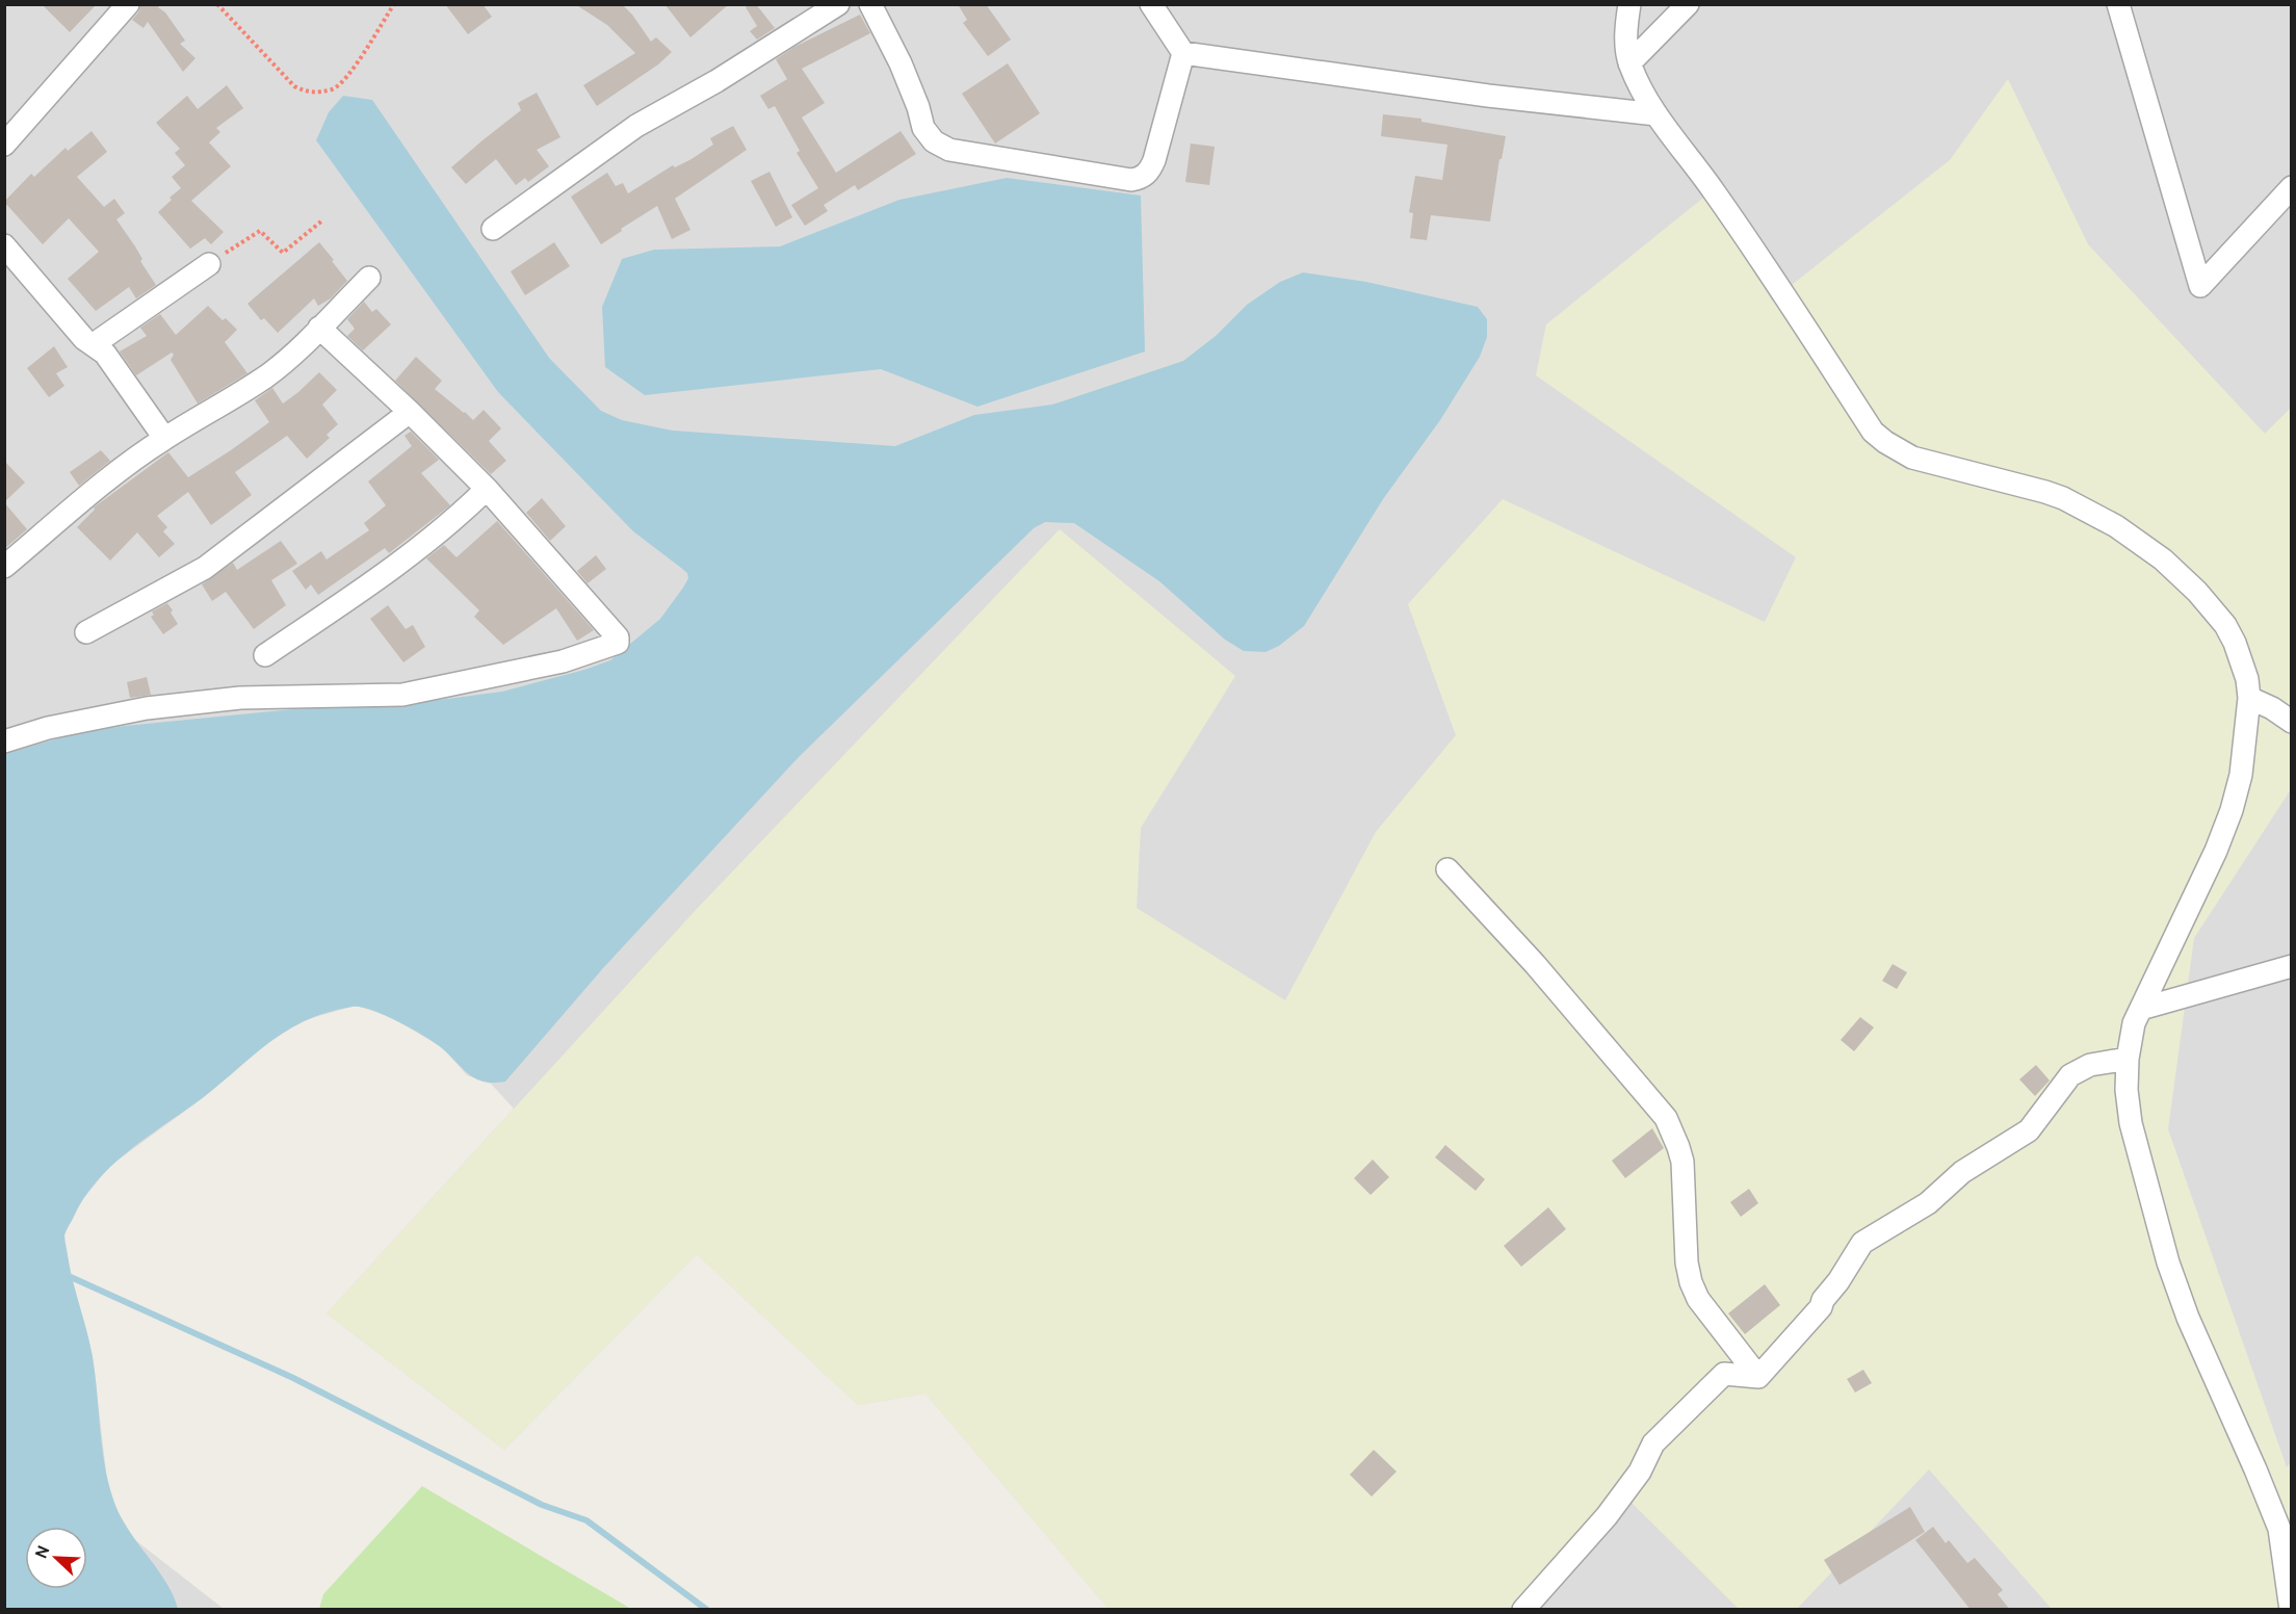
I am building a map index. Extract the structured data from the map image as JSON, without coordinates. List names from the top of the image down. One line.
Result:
{"north":"top left"}
